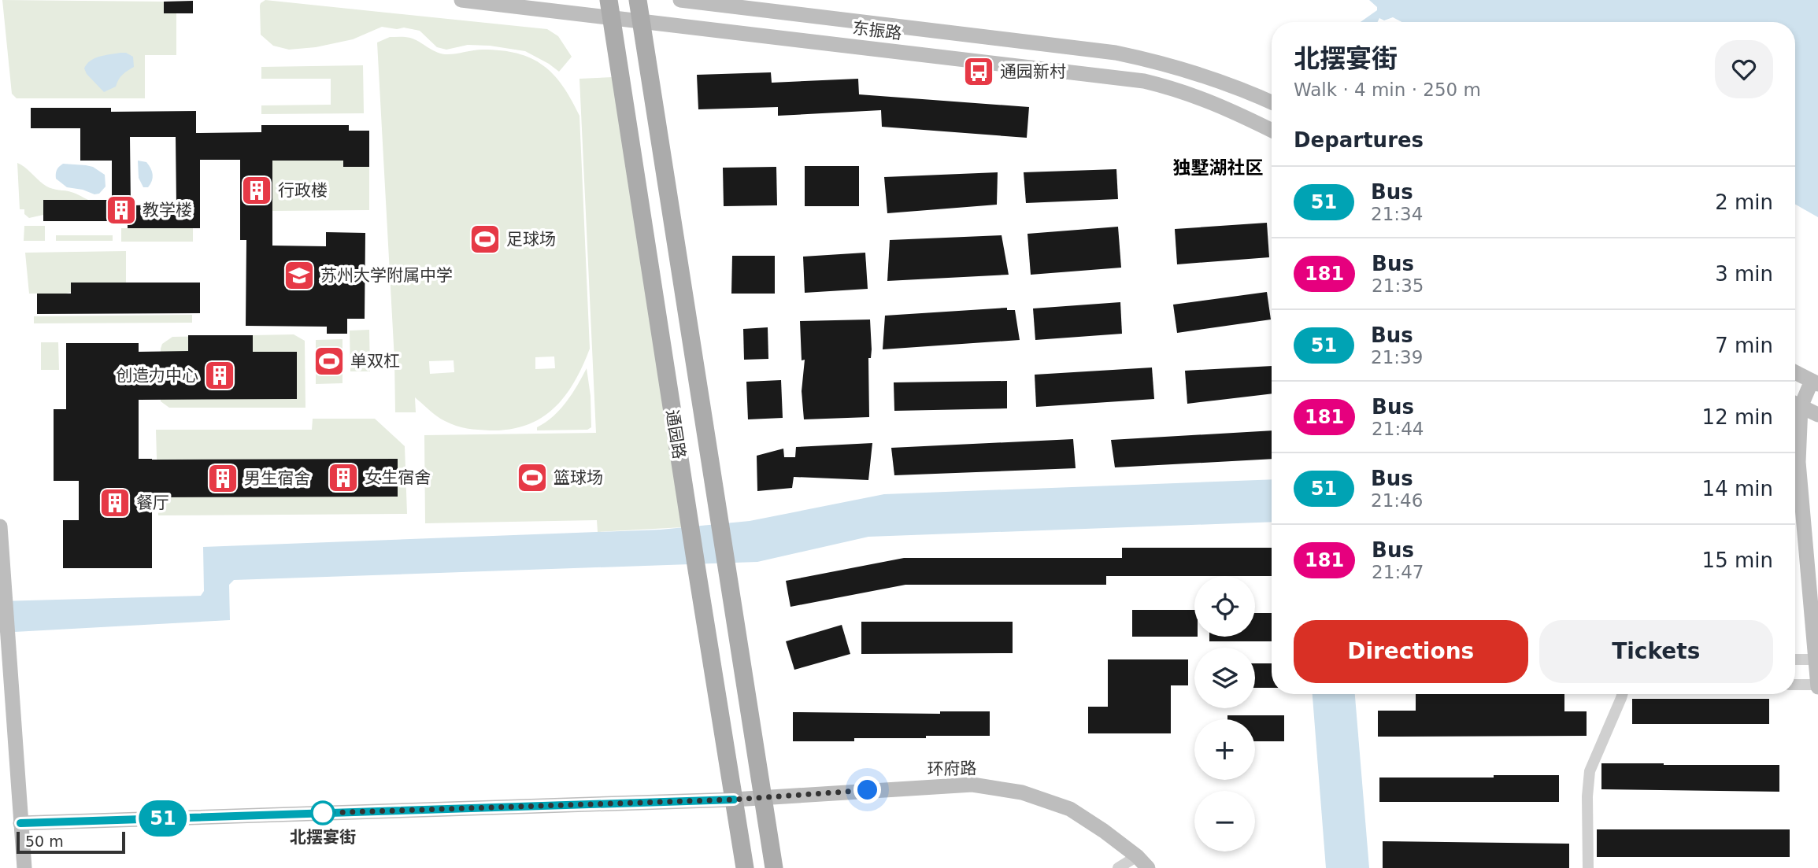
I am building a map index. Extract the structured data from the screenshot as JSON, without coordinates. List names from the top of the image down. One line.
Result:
{"streets":{"main road":["东振路","通园路","环府路"]},"crossings":[["东振路","通园路"],["通园路","环府路"]],"districts":["独墅湖社区"],"places":{"bus stop":["通园新村"],"building":["行政楼","教学楼","创造力中心","女生宿舍","男生宿舍","餐厅"],"sports":["足球场","单双杠","篮球场"],"school or university":["苏州大学附属中学"],"other":["北摆宴街"]},"lines":["bus line 51"],"scale_bar":"50 m","page":{"on_map":"51","heading":[["北摆宴街","Walk · 4 min · 250 m"],"Departures"],"list":[{"mark":"51","name":"Bus","note":"21:34","value":"2 min"},{"mark":"181","name":"Bus","note":"21:35","value":"3 min"},{"mark":"51","name":"Bus","note":"21:39","value":"7 min"},{"mark":"181","name":"Bus","note":"21:44","value":"12 min"},{"mark":"51","name":"Bus","note":"21:46","value":"14 min"},{"mark":"181","name":"Bus","note":"21:47","value":"15 min"}],"map_buttons":["+","−"],"buttons":["Directions","Tickets"],"scale":"50 m"}}
